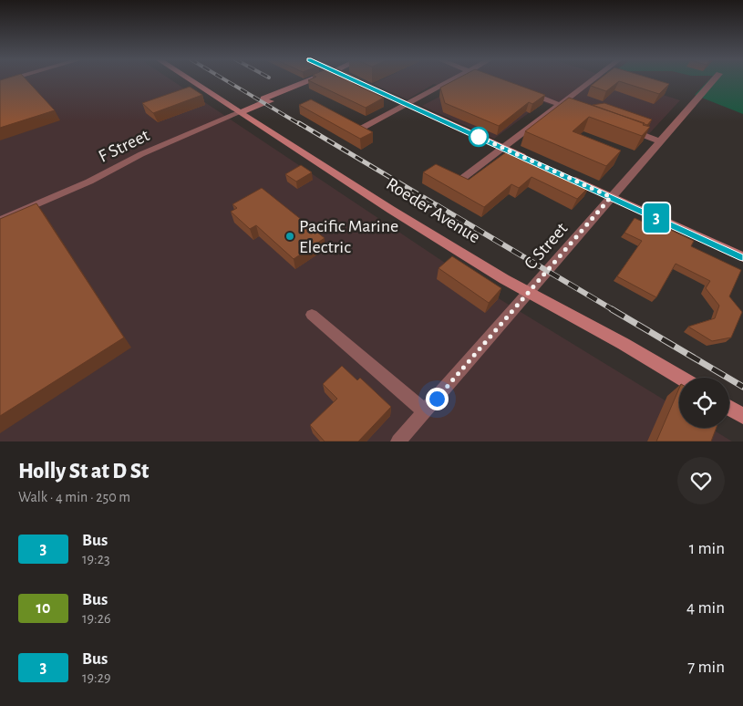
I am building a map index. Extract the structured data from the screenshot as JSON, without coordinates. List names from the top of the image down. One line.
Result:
{"streets":{"main road":["F Street","Roeder Avenue"],"street":["C Street"]},"crossings":[["F Street","Roeder Avenue"],["Roeder Avenue","C Street"]],"places":["Pacific Marine Electric"],"lines":["bus line 3"],"page":{"on_map":"3","heading":["Holly St at D St","Walk · 4 min · 250 m"],"list":[{"mark":"3","name":"Bus","note":"19:23","value":"1 min"},{"mark":"10","name":"Bus","note":"19:26","value":"4 min"},{"mark":"3","name":"Bus","note":"19:29","value":"7 min"}]}}
